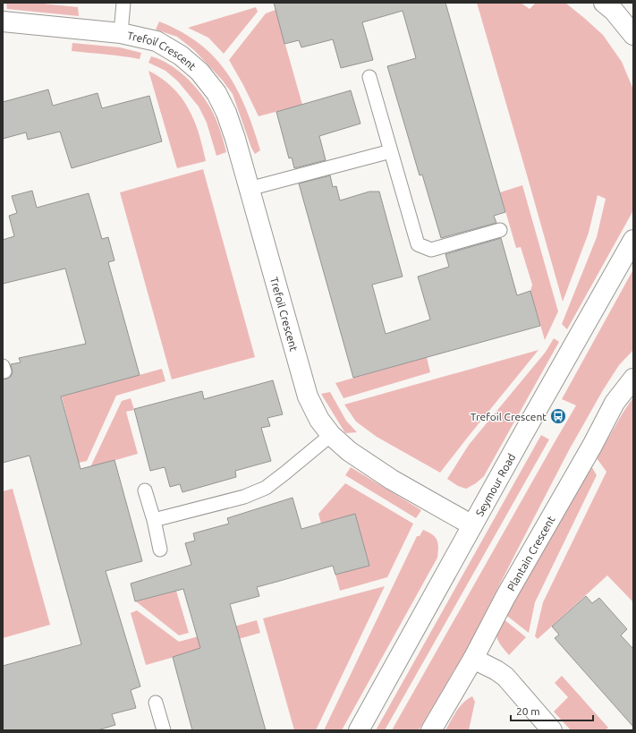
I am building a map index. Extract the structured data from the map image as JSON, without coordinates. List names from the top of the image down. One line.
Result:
{"streets":{"street":["Trefoil Crescent","Seymour Road","Plantain Crescent"]},"crossings":[["Trefoil Crescent","Seymour Road"]],"places":{"bus stop":["Trefoil Crescent"]},"scale_bar":"20 m"}
